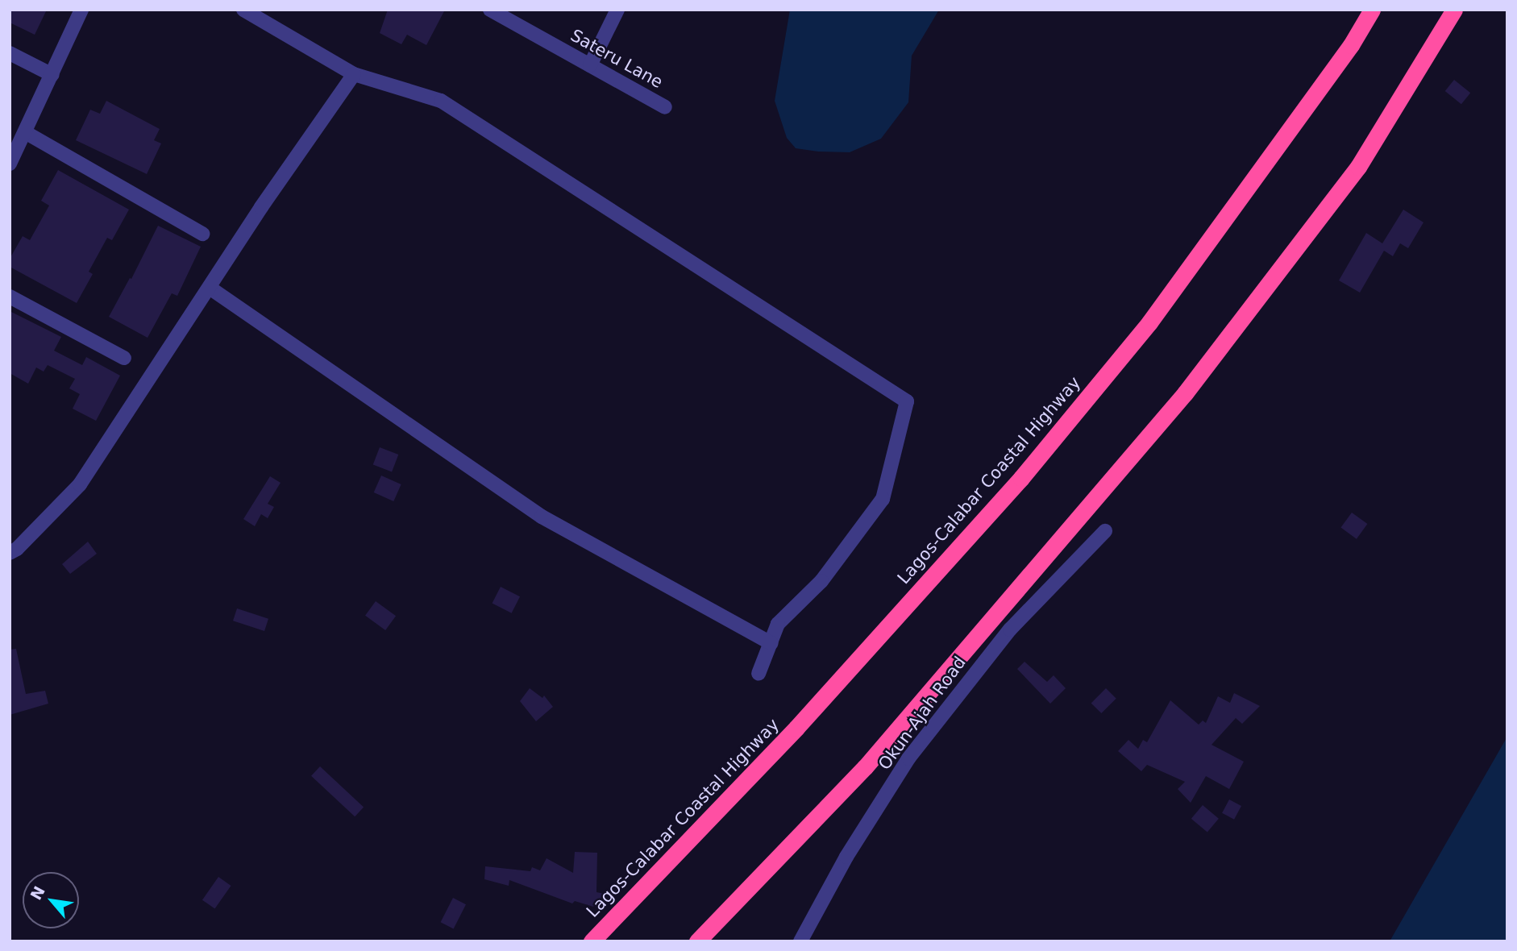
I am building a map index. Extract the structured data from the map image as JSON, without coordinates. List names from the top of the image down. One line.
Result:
{"streets":{"highway":["Lagos-Calabar Coastal Highway"],"street":["Sateru Lane","Okun-Ajah Road"]},"north":"top left"}
